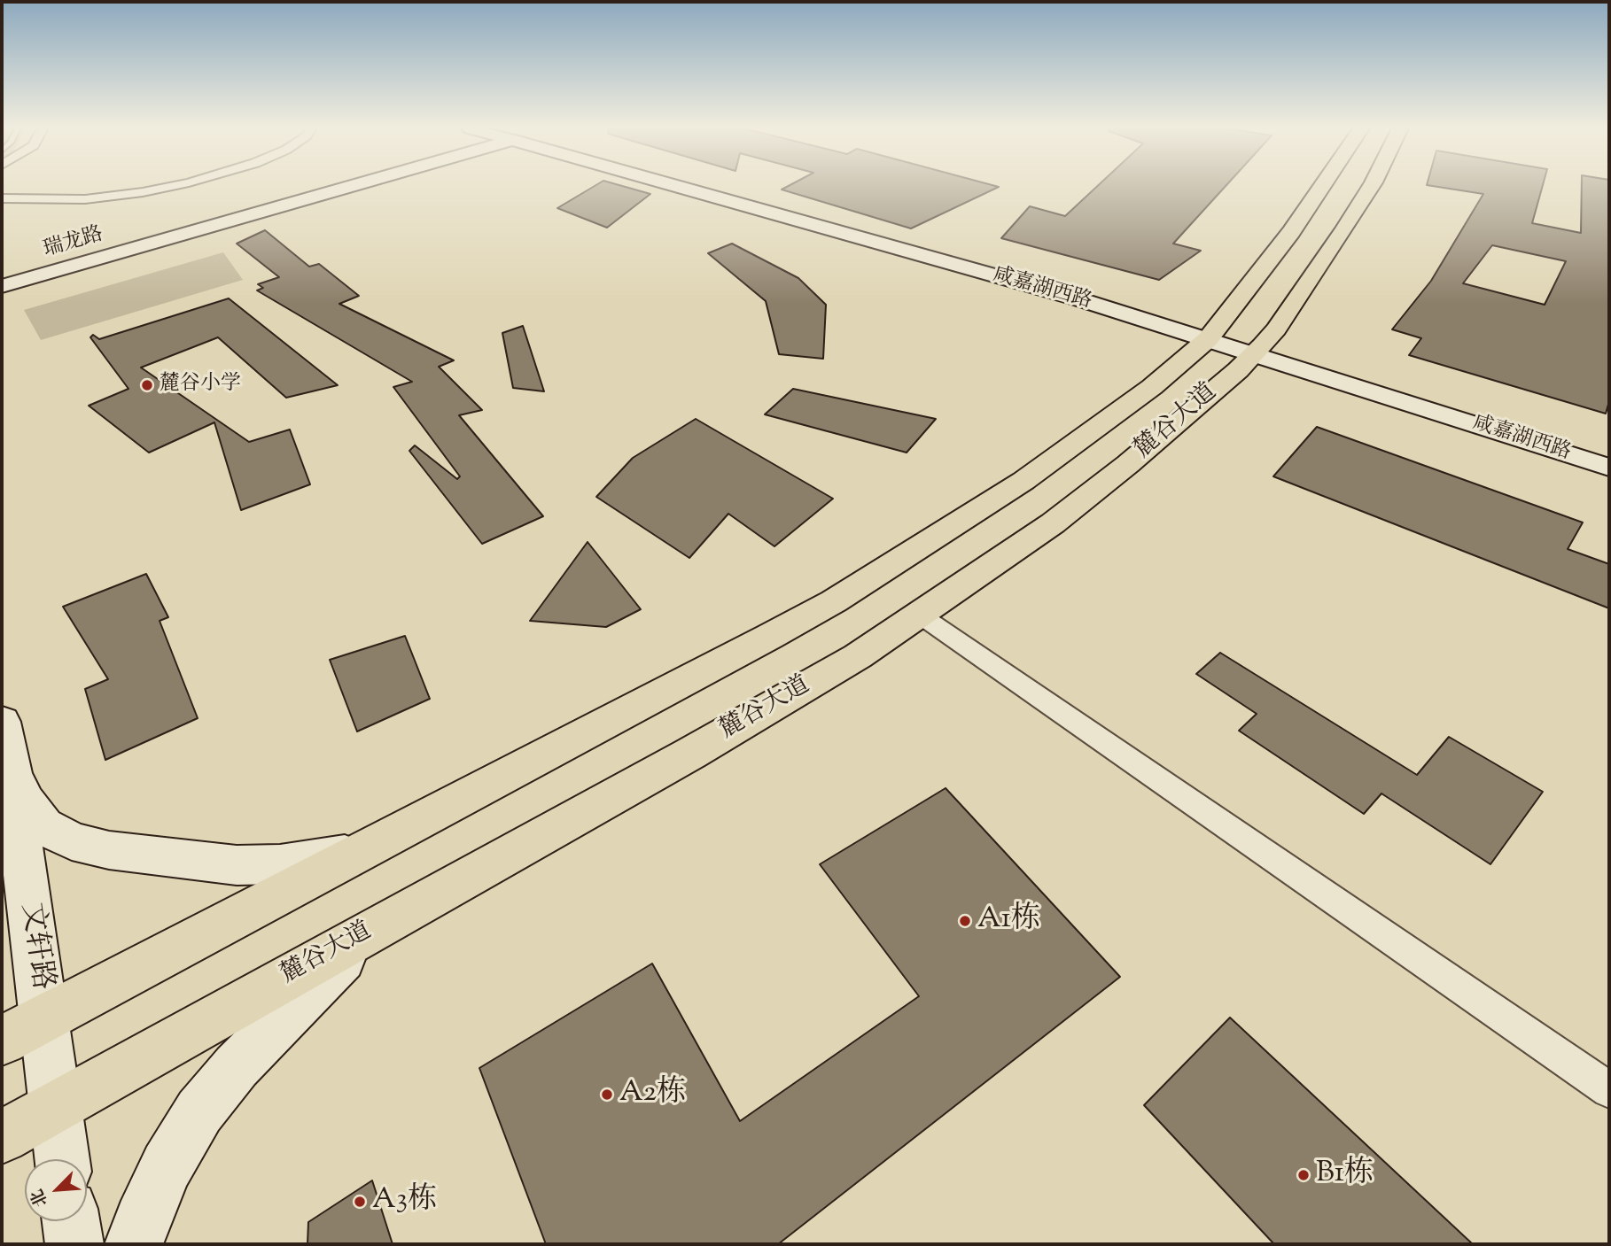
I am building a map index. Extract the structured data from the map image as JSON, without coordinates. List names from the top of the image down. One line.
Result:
{"streets":{"main road":["瑞龙路","咸嘉湖西路","麓谷大道","文轩路"]},"crossings":[["咸嘉湖西路","麓谷大道"],["麓谷大道","文轩路"]],"places":["麓谷小学","A1栋","A2栋","B1栋","A3栋"],"north":"bottom left"}
